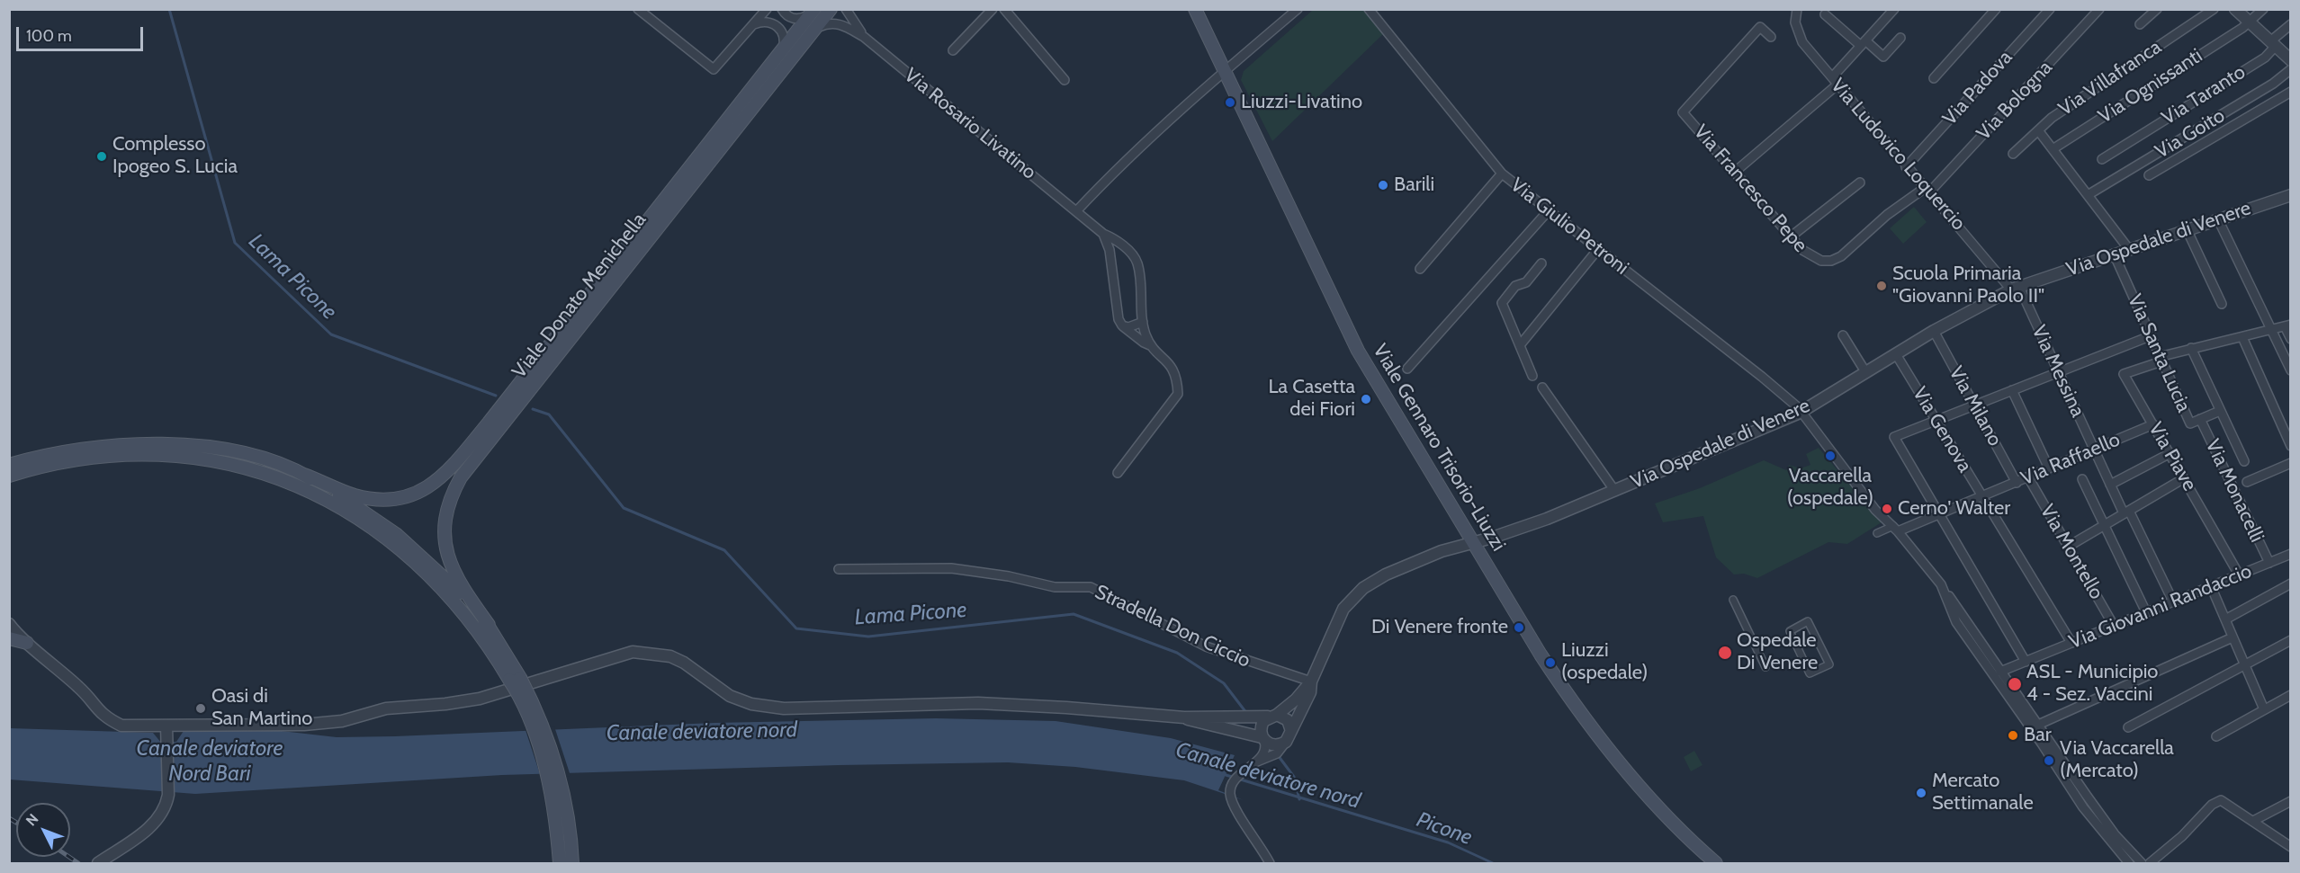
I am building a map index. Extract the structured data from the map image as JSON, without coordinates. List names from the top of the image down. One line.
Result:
{"streets":{"main road":["Viale Donato Menichella","Viale Gennaro Trisorio-Liuzzi"],"street":["Via Villafranca","Via Ognissanti","Via Padova","Via Taranto","Via Bologna","Via Rosario Livatino","Via Goito","Via Ludovico Loquercio","Via Francesco Pepe","Via Giulio Petroni","Via Ospedale di Venere","Via Santa Lucia","Via Messina","Via Milano","Via Genova","Via Piave","Via Raffaello","Via Monacelli","Via Montello","Via Giovanni Randaccio","Stradella Don Ciccio"]},"crossings":[["Via Padova","Via Ludovico Loquercio"],["Via Bologna","Via Ludovico Loquercio"],["Via Bologna","Via Francesco Pepe"],["Via Ludovico Loquercio","Via Francesco Pepe"],["Via Ludovico Loquercio","Via Ospedale di Venere"],["Via Ludovico Loquercio","Via Messina"],["Via Giulio Petroni","Via Ospedale di Venere"],["Via Giulio Petroni","Via Raffaello"],["Via Ospedale di Venere","Via Santa Lucia"],["Via Ospedale di Venere","Via Messina"],["Via Ospedale di Venere","Via Milano"],["Via Ospedale di Venere","Via Genova"],["Via Ospedale di Venere","Viale Gennaro Trisorio-Liuzzi"],["Via Ospedale di Venere","Stradella Don Ciccio"],["Via Santa Lucia","Via Piave"],["Via Santa Lucia","Via Monacelli"],["Via Messina","Via Raffaello"],["Via Messina","Via Giovanni Randaccio"],["Via Milano","Via Raffaello"],["Via Genova","Via Raffaello"],["Via Genova","Via Giovanni Randaccio"],["Via Piave","Via Raffaello"],["Via Piave","Via Giovanni Randaccio"],["Via Raffaello","Via Montello"],["Via Monacelli","Via Giovanni Randaccio"],["Via Montello","Via Giovanni Randaccio"]],"water":["Lama Picone","Canale deviatore nord","Canale deviatore Nord Bari","Picone"],"places":["Liuzzi-Livatino","Complesso Ipogeo S. Lucia","Barili","Scuola Primaria \"Giovanni Paolo II\"","La Casetta dei Fiori","Vaccarella (ospedale)","Cerno' Walter","Di Venere fronte","Ospedale Di Venere","Liuzzi (ospedale)","ASL - Municipio 4 - Sez. Vaccini","Oasi di San Martino","Bar","Via Vaccarella (Mercato)","Mercato Settimanale"],"scale_bar":"100 m","north":"top left"}
